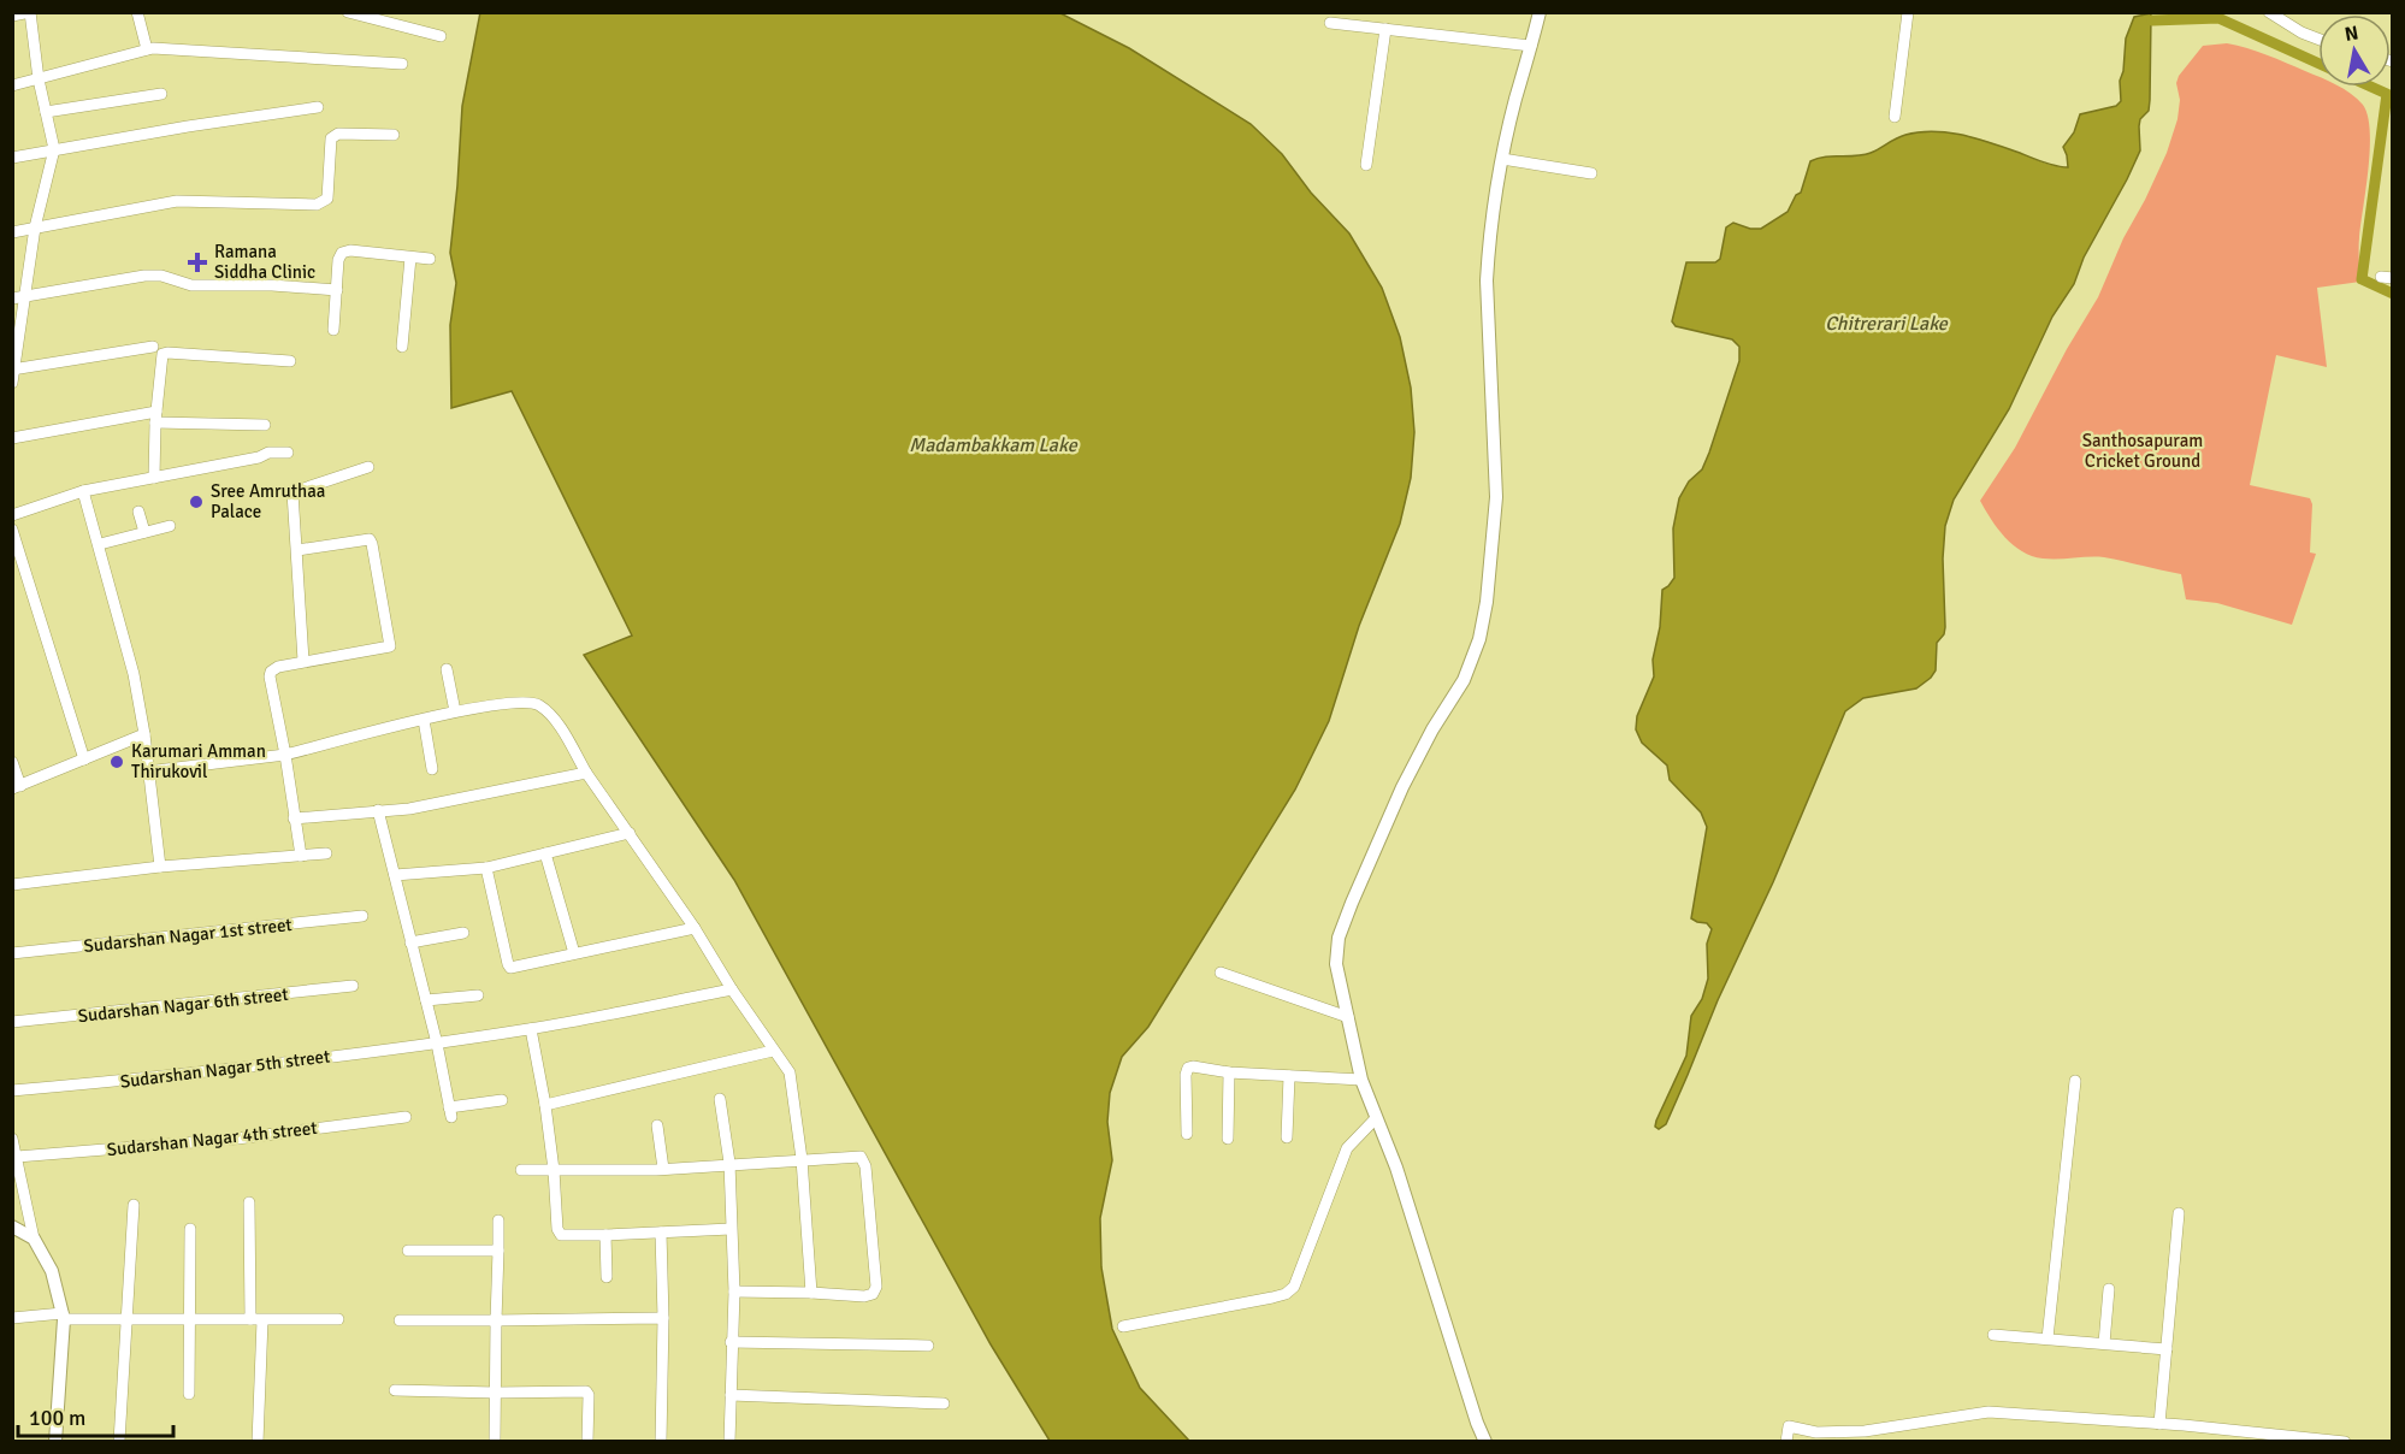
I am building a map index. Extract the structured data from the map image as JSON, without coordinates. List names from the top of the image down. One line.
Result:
{"streets":{"street":["Sudarshan Nagar 1st street","Sudarshan Nagar 6th street","Sudarshan Nagar 5th street","Sudarshan Nagar 4th street"]},"water":["Chitrerari Lake","Madambakkam Lake"],"parks":["Santhosapuram Cricket Ground"],"places":{"health":["Ramana Siddha Clinic"],"other":["Sree Amruthaa Palace","Karumari Amman Thirukovil"]},"scale_bar":"100 m","north":"top"}
